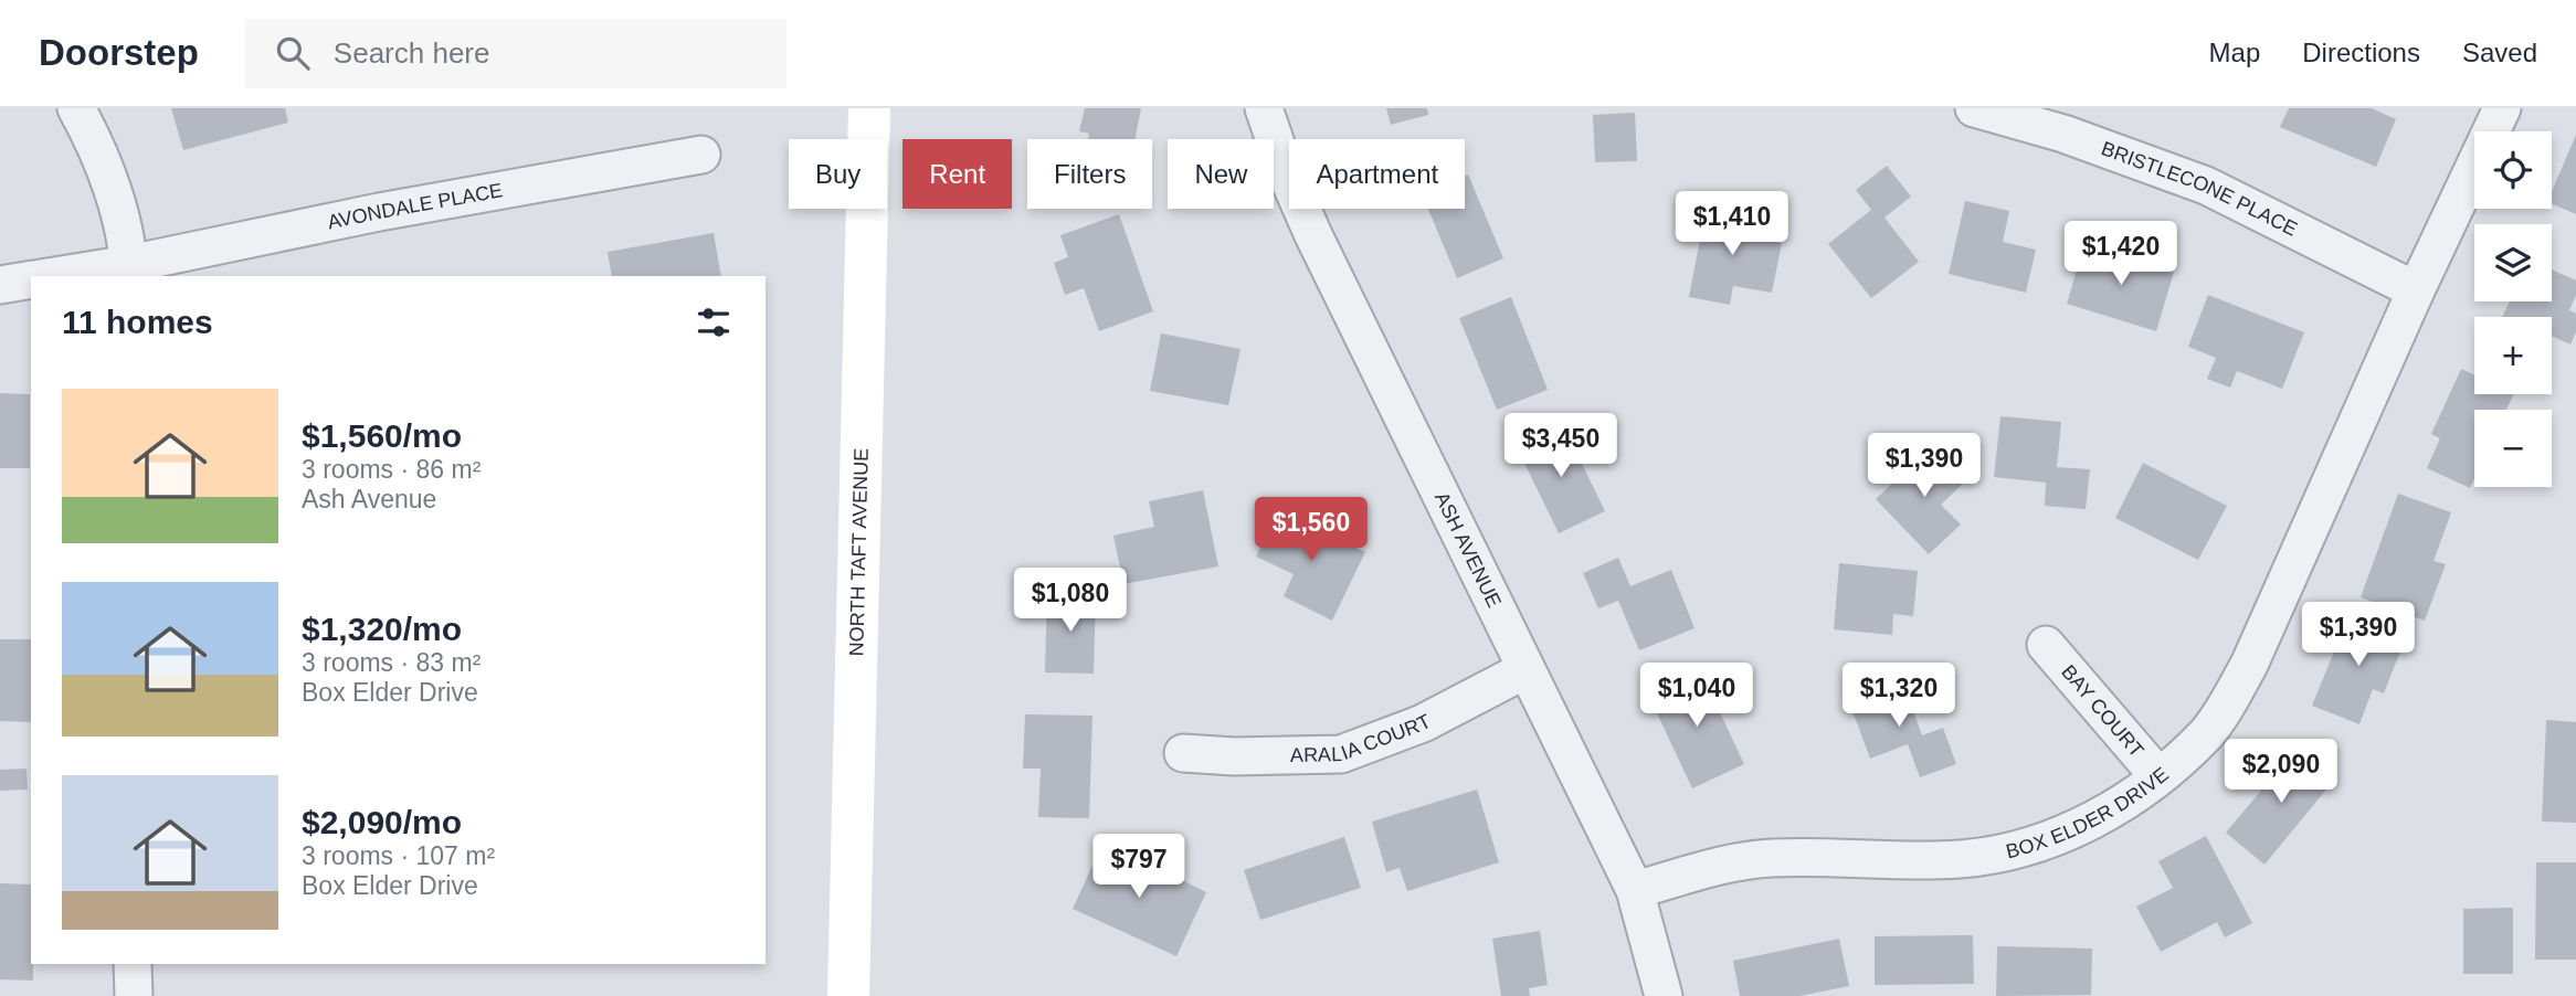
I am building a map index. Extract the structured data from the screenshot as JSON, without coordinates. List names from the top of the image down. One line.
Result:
{"streets":{"main road":["NORTH TAFT AVENUE"],"street":["BRISTLECONE PLACE","AVONDALE PLACE","ASH AVENUE","BAY COURT","ARALIA COURT","BOX ELDER DRIVE"]},"crossings":[["BRISTLECONE PLACE","BOX ELDER DRIVE"],["ASH AVENUE","ARALIA COURT"],["ASH AVENUE","BOX ELDER DRIVE"],["BAY COURT","BOX ELDER DRIVE"]],"page":{"header":"Doorstep","search":"Search here","nav":["Map","Directions","Saved"],"map_buttons":["+","−"],"chip":["Buy","Rent","Filters","New","Apartment"],"price":["$1,410","$1,420","$3,450","$1,390","$1,560","$1,080","$1,390","$1,040","$1,320","$2,090","$797"],"heading":"11 homes","list":[{"name":"$1,560/mo","note":"3 rooms · 86 m² · Ash Avenue"},{"name":"$1,320/mo","note":"3 rooms · 83 m² · Box Elder Drive"},{"name":"$2,090/mo","note":"3 rooms · 107 m² · Box Elder Drive"}]}}
